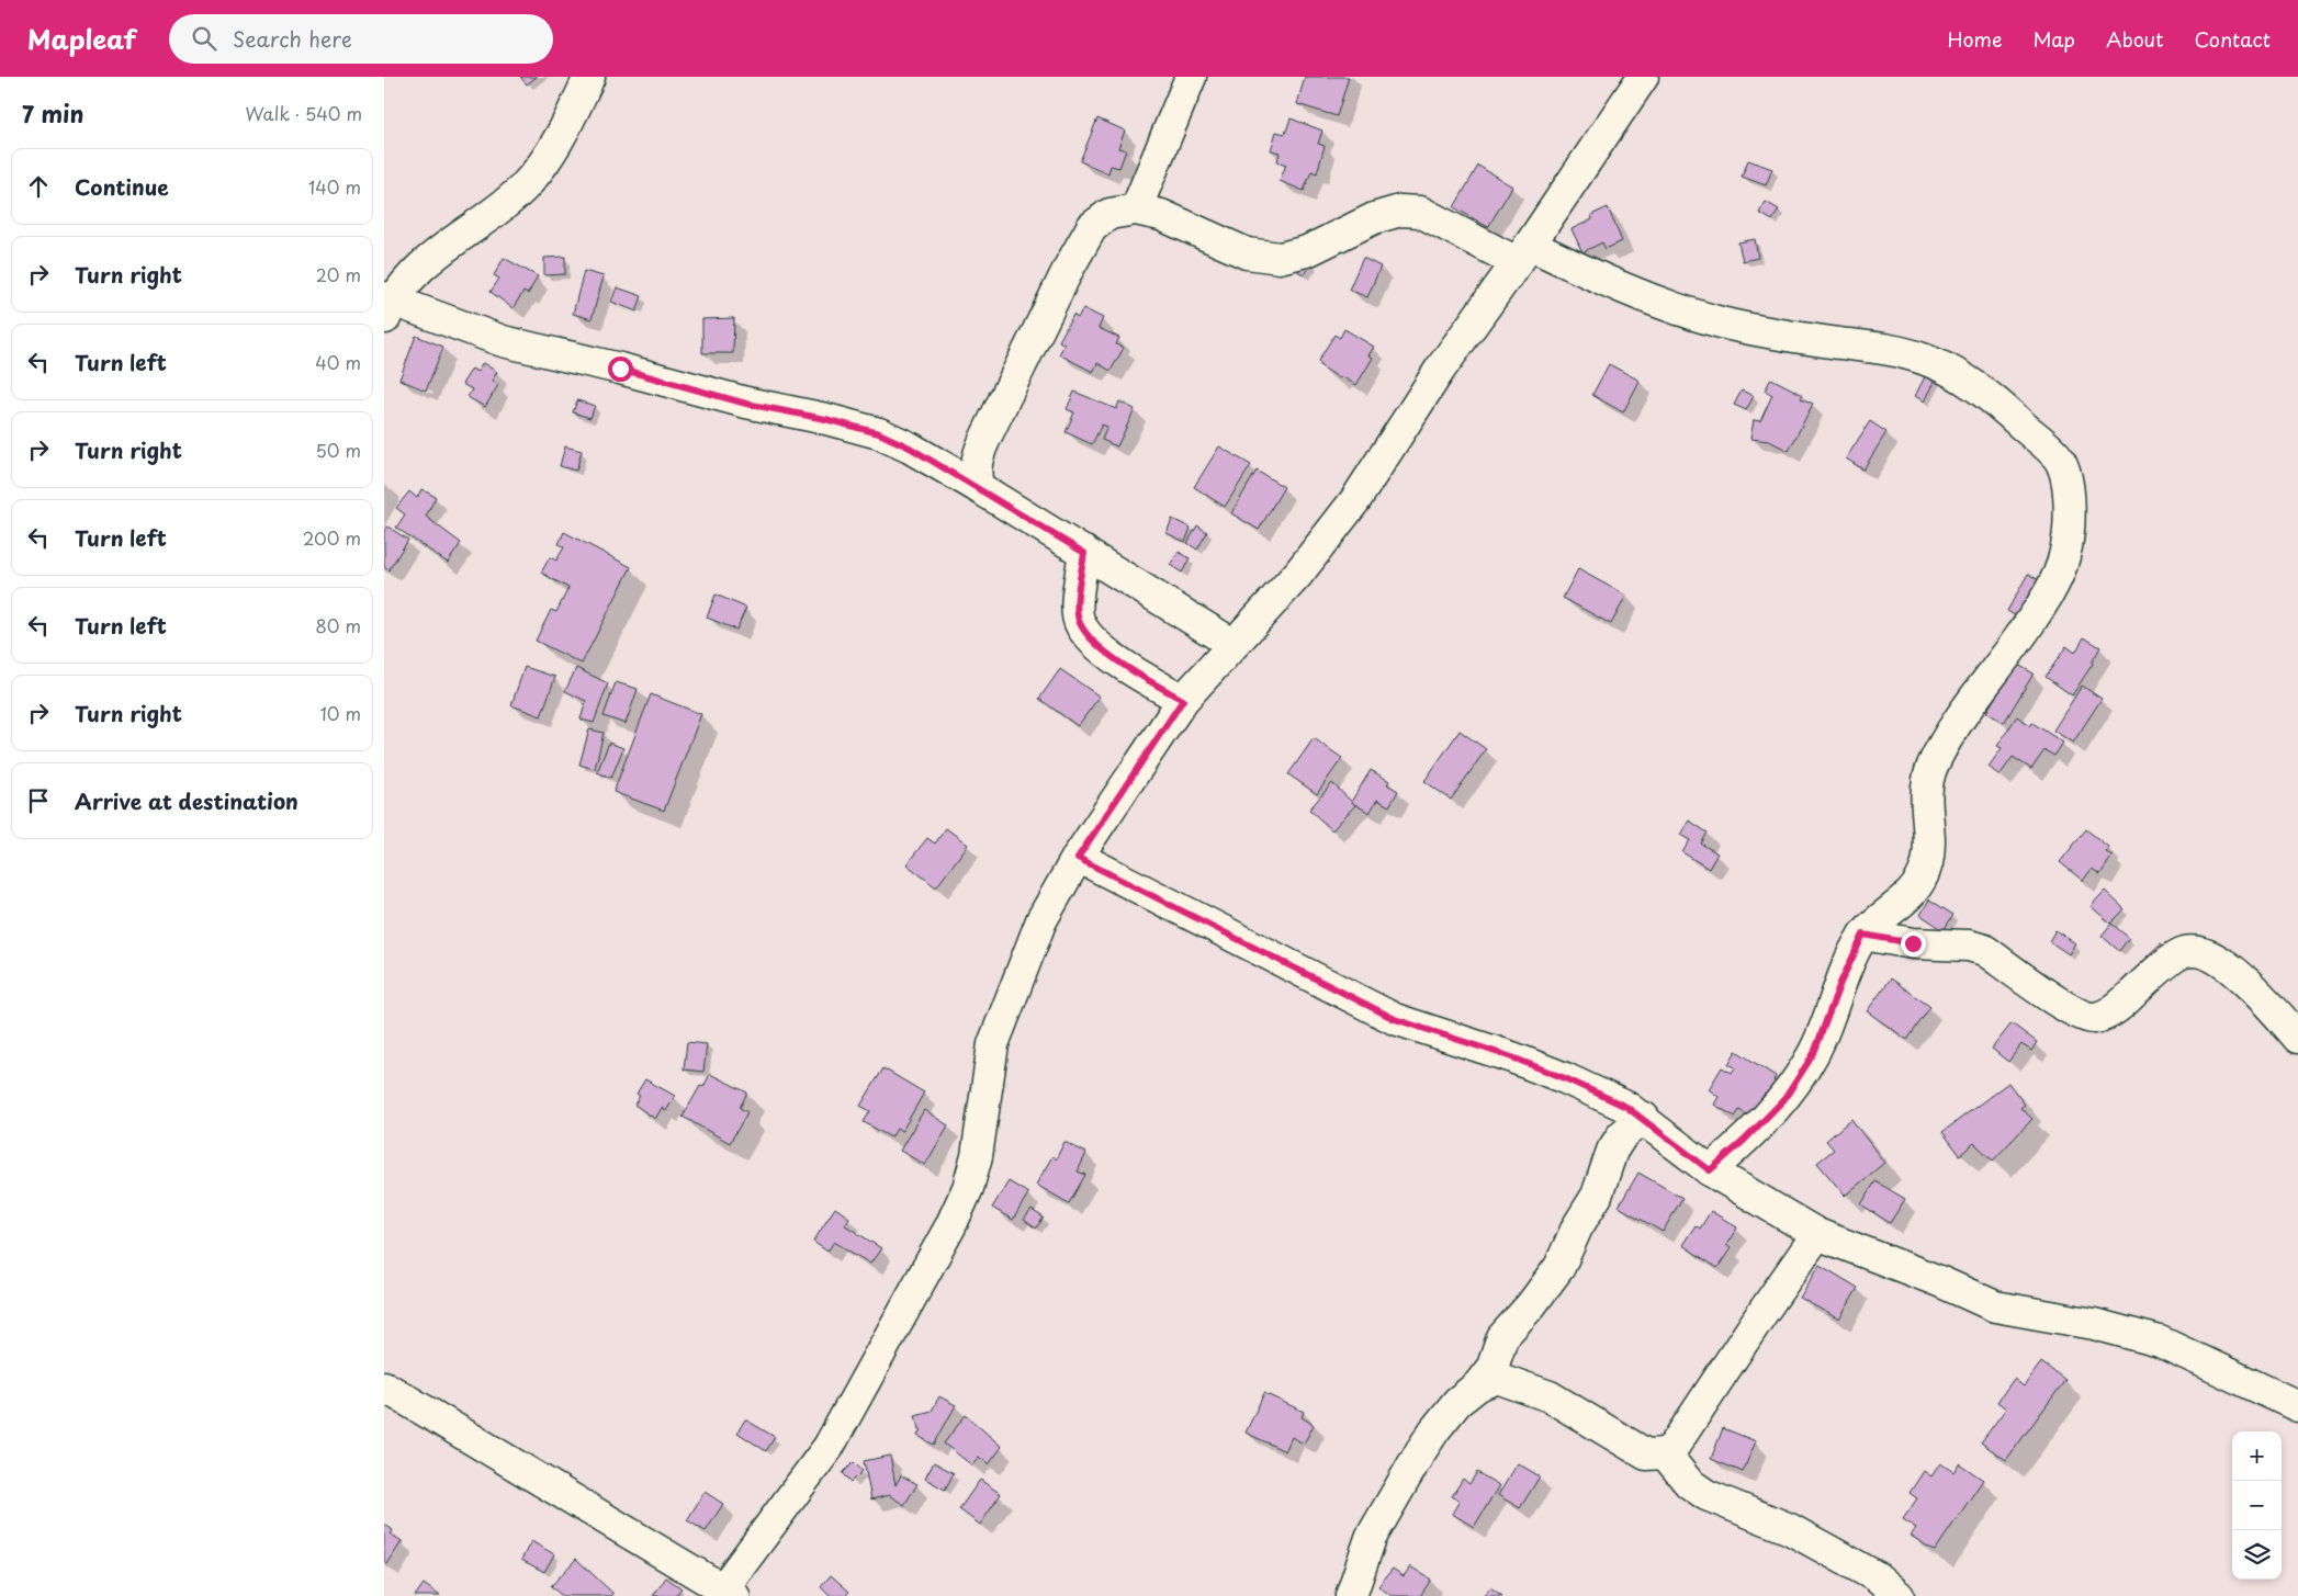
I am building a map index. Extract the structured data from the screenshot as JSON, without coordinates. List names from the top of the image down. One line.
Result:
{"page":{"header":"Mapleaf","search":"Search here","nav":["Home","Map","About","Contact"],"heading":["7 min","Walk · 540 m"],"list":[["Continue","140 m"],["Turn right","20 m"],["Turn left","40 m"],["Turn right","50 m"],["Turn left","200 m"],["Turn left","80 m"],["Turn right","10 m"],"Arrive at destination"],"map_buttons":["+","−"]}}
